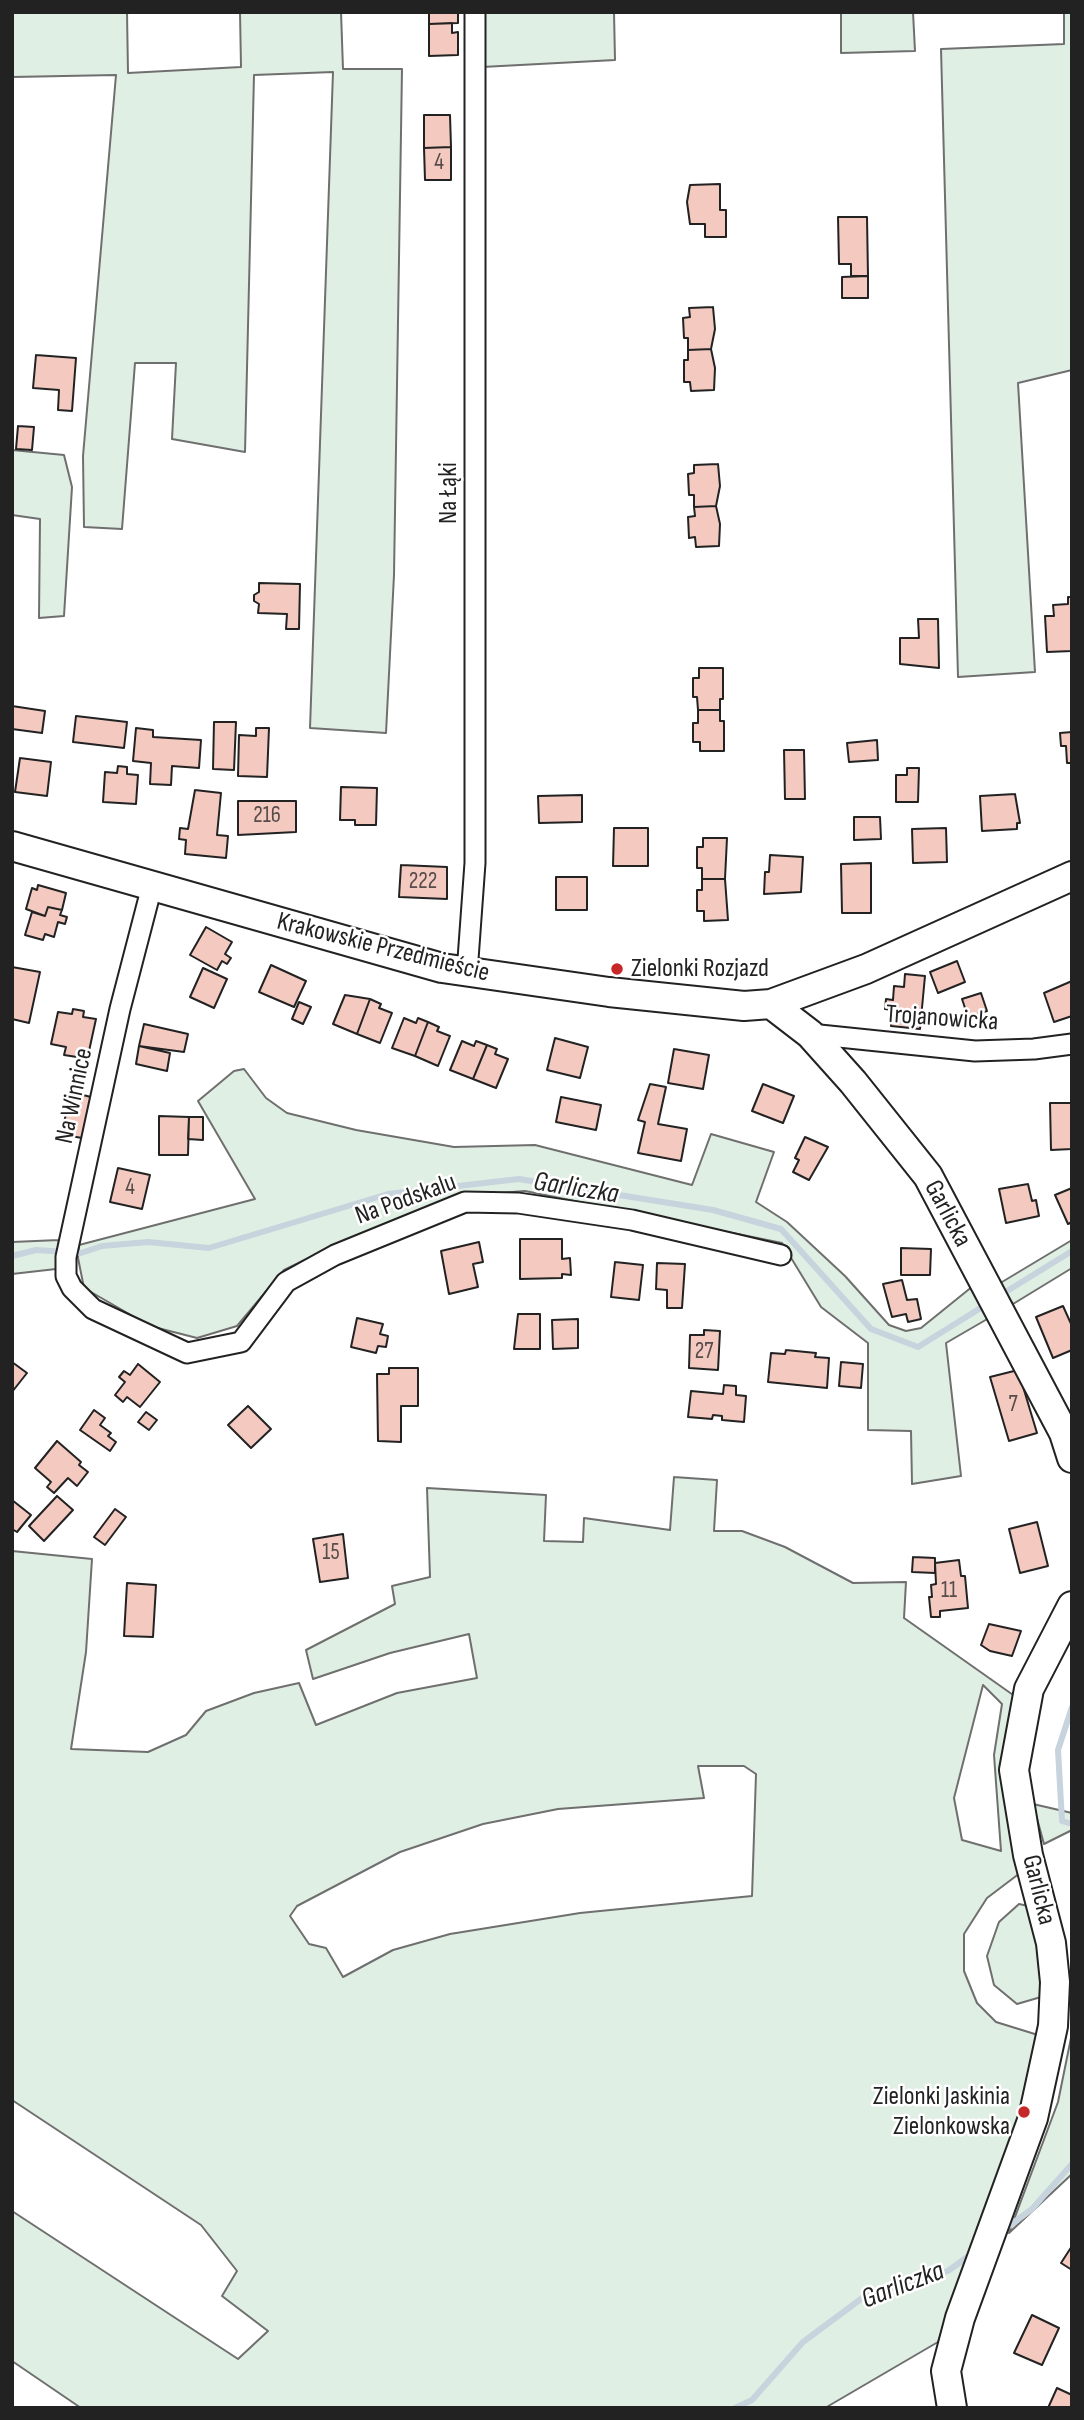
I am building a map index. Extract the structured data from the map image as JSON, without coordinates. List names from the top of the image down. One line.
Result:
{"streets":{"street":["Na Łąki","Krakowskie Przedmieście","Trojanowicka","Na Winnice","Na Podskalu","Garlicka"]},"crossings":[["Na Łąki","Krakowskie Przedmieście"],["Krakowskie Przedmieście","Na Winnice"],["Krakowskie Przedmieście","Garlicka"],["Trojanowicka","Garlicka"],["Na Winnice","Na Podskalu"]],"water":["Garliczka"],"places":["Zielonki Rozjazd","Zielonki Jaskinia Zielonkowska"],"house_numbers":["4","216","222","4","27","7","15","11"]}
